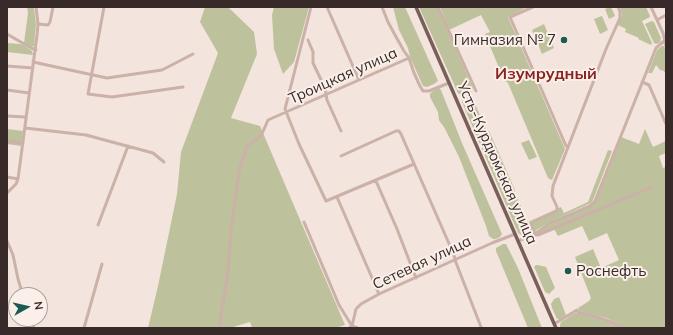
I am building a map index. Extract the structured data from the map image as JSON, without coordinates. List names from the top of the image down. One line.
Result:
{"streets":{"main road":["Усть-Курдюмская улица"],"street":["Троицкая улица","Сетевая улица"]},"crossings":[["Усть-Курдюмская улица","Сетевая улица"]],"districts":["Изумрудный"],"places":["Гимназия № 7","Роснефть"],"north":"right"}
